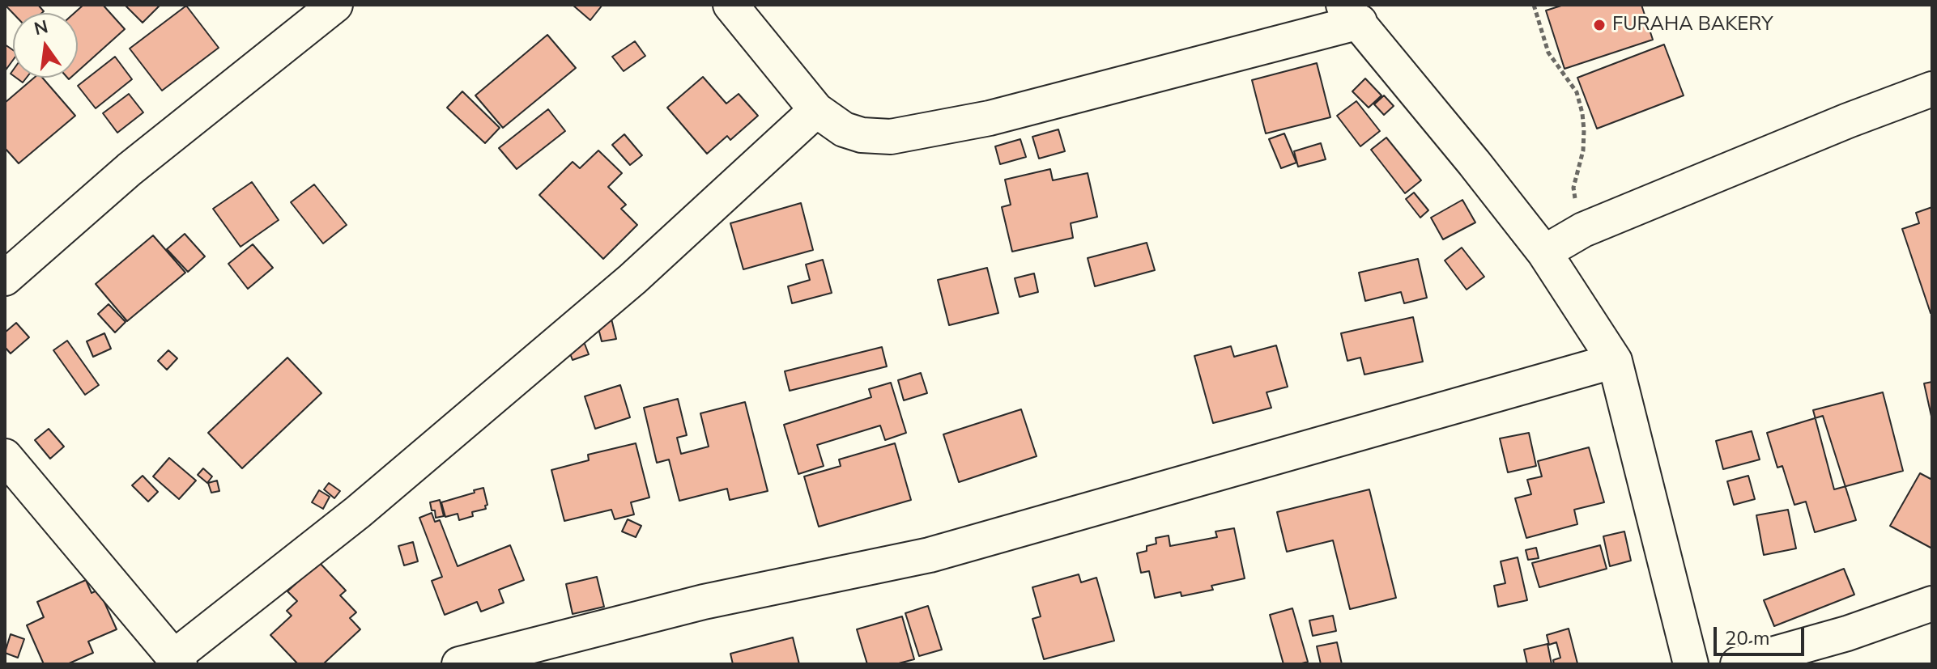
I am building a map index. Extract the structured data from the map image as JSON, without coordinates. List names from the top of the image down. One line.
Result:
{"places":["FURAHA BAKERY"],"scale_bar":"20 m","north":"top"}
